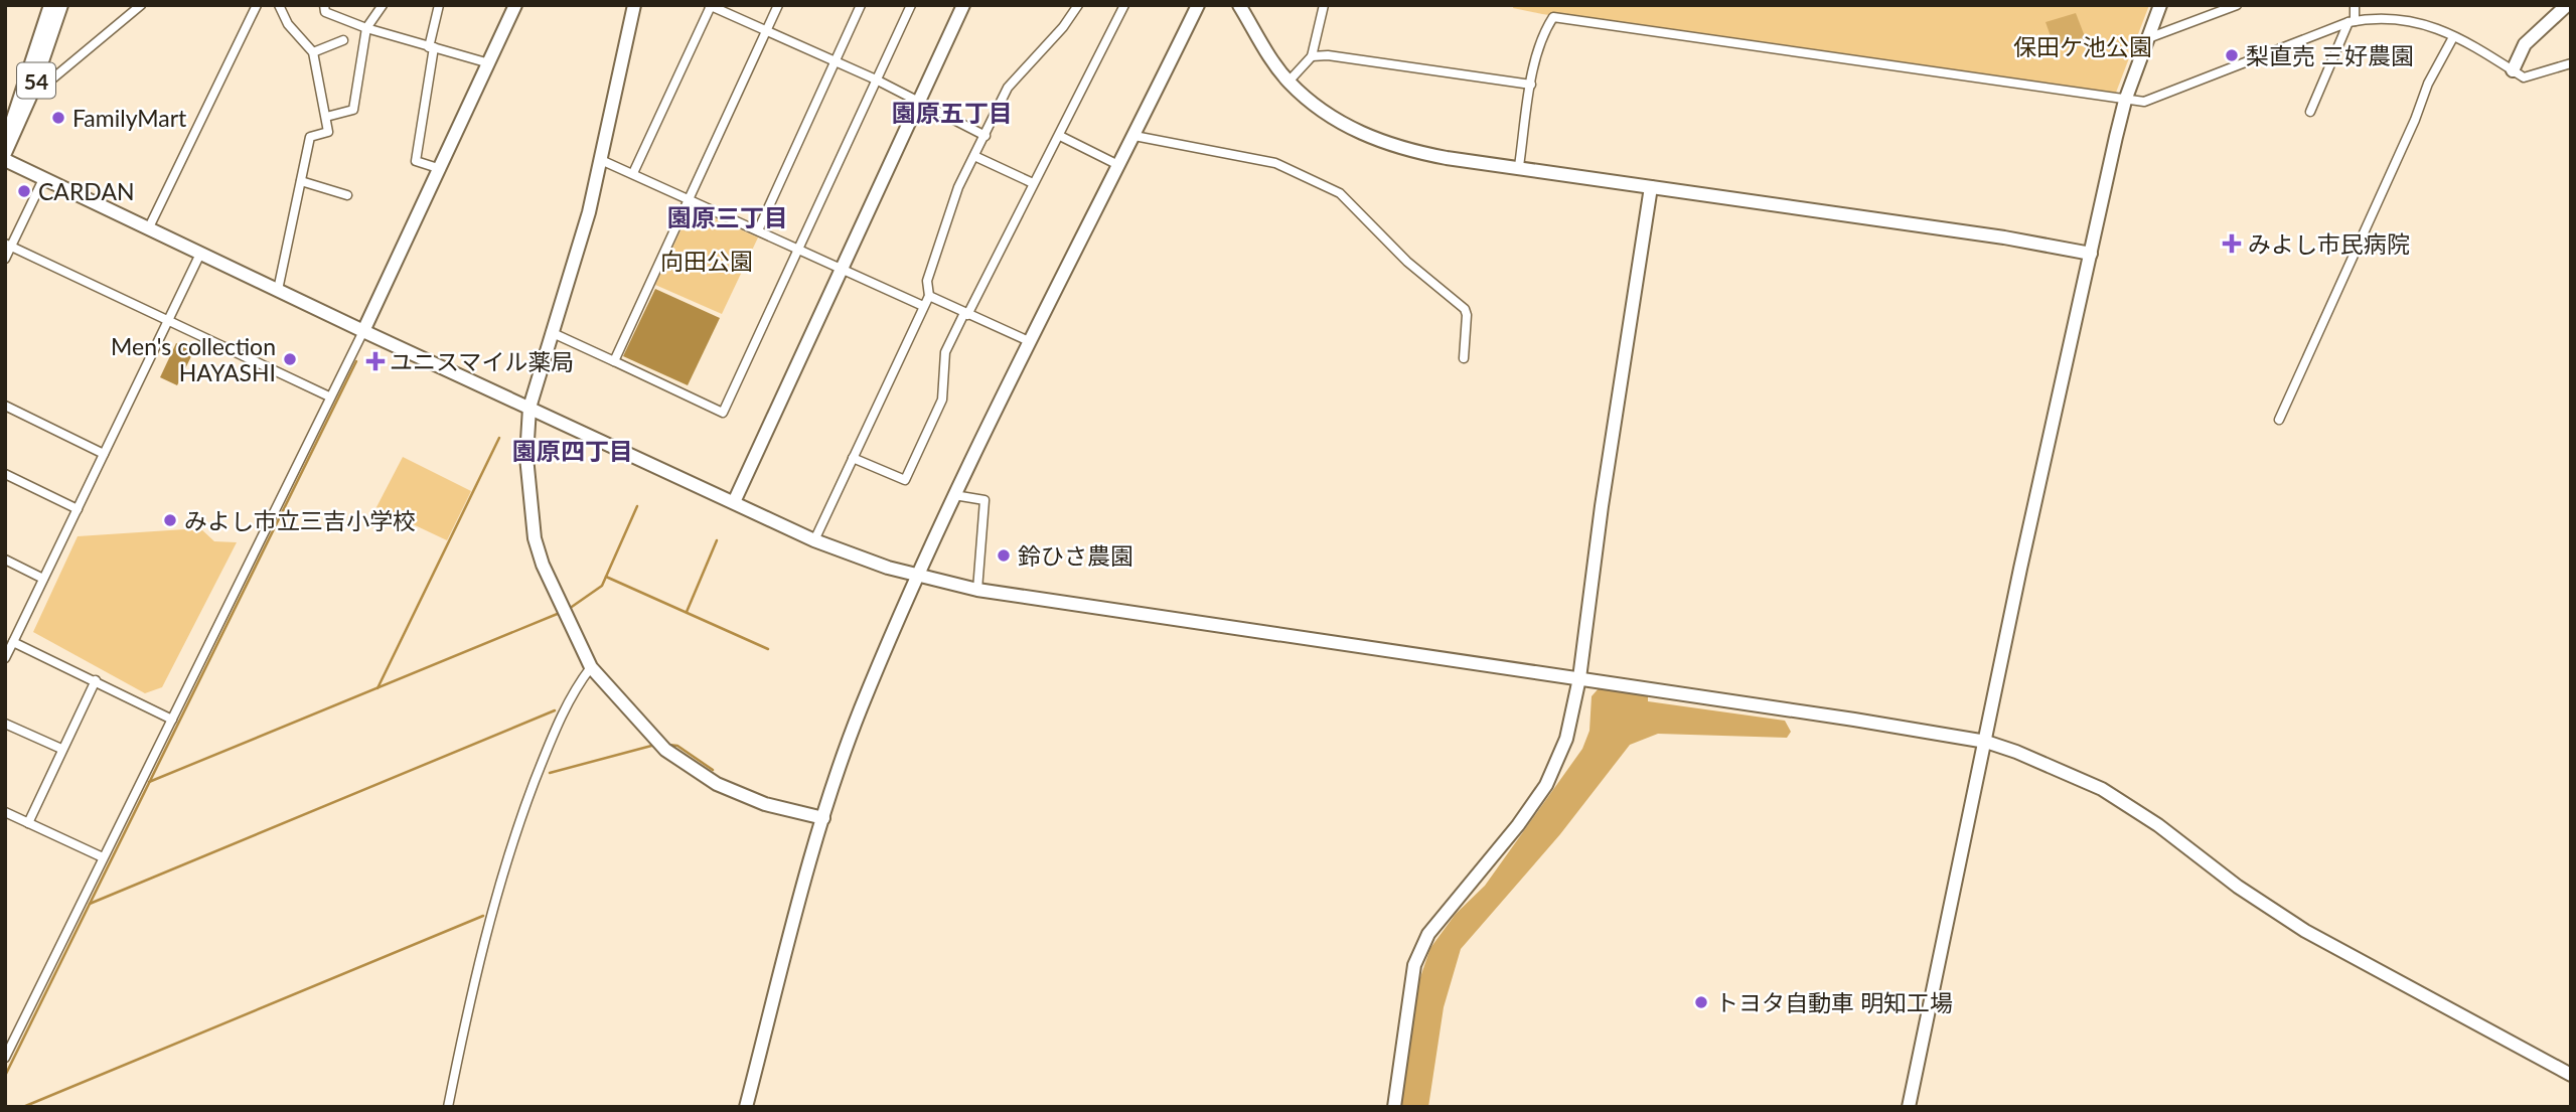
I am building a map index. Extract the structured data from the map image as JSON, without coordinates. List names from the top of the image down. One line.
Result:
{"streets":{"street":["54"]},"districts":["園原五丁目","園原三丁目","園原四丁目"],"parks":["保田ケ池公園","向田公園"],"places":{"other":["梨直売 三好農園","FamilyMart","CARDAN","Men's collection HAYASHI","みよし市立三吉小学校","鈴ひさ農園","トヨタ自動車 明知工場"],"health":["みよし市民病院","ユニスマイル薬局"]}}
